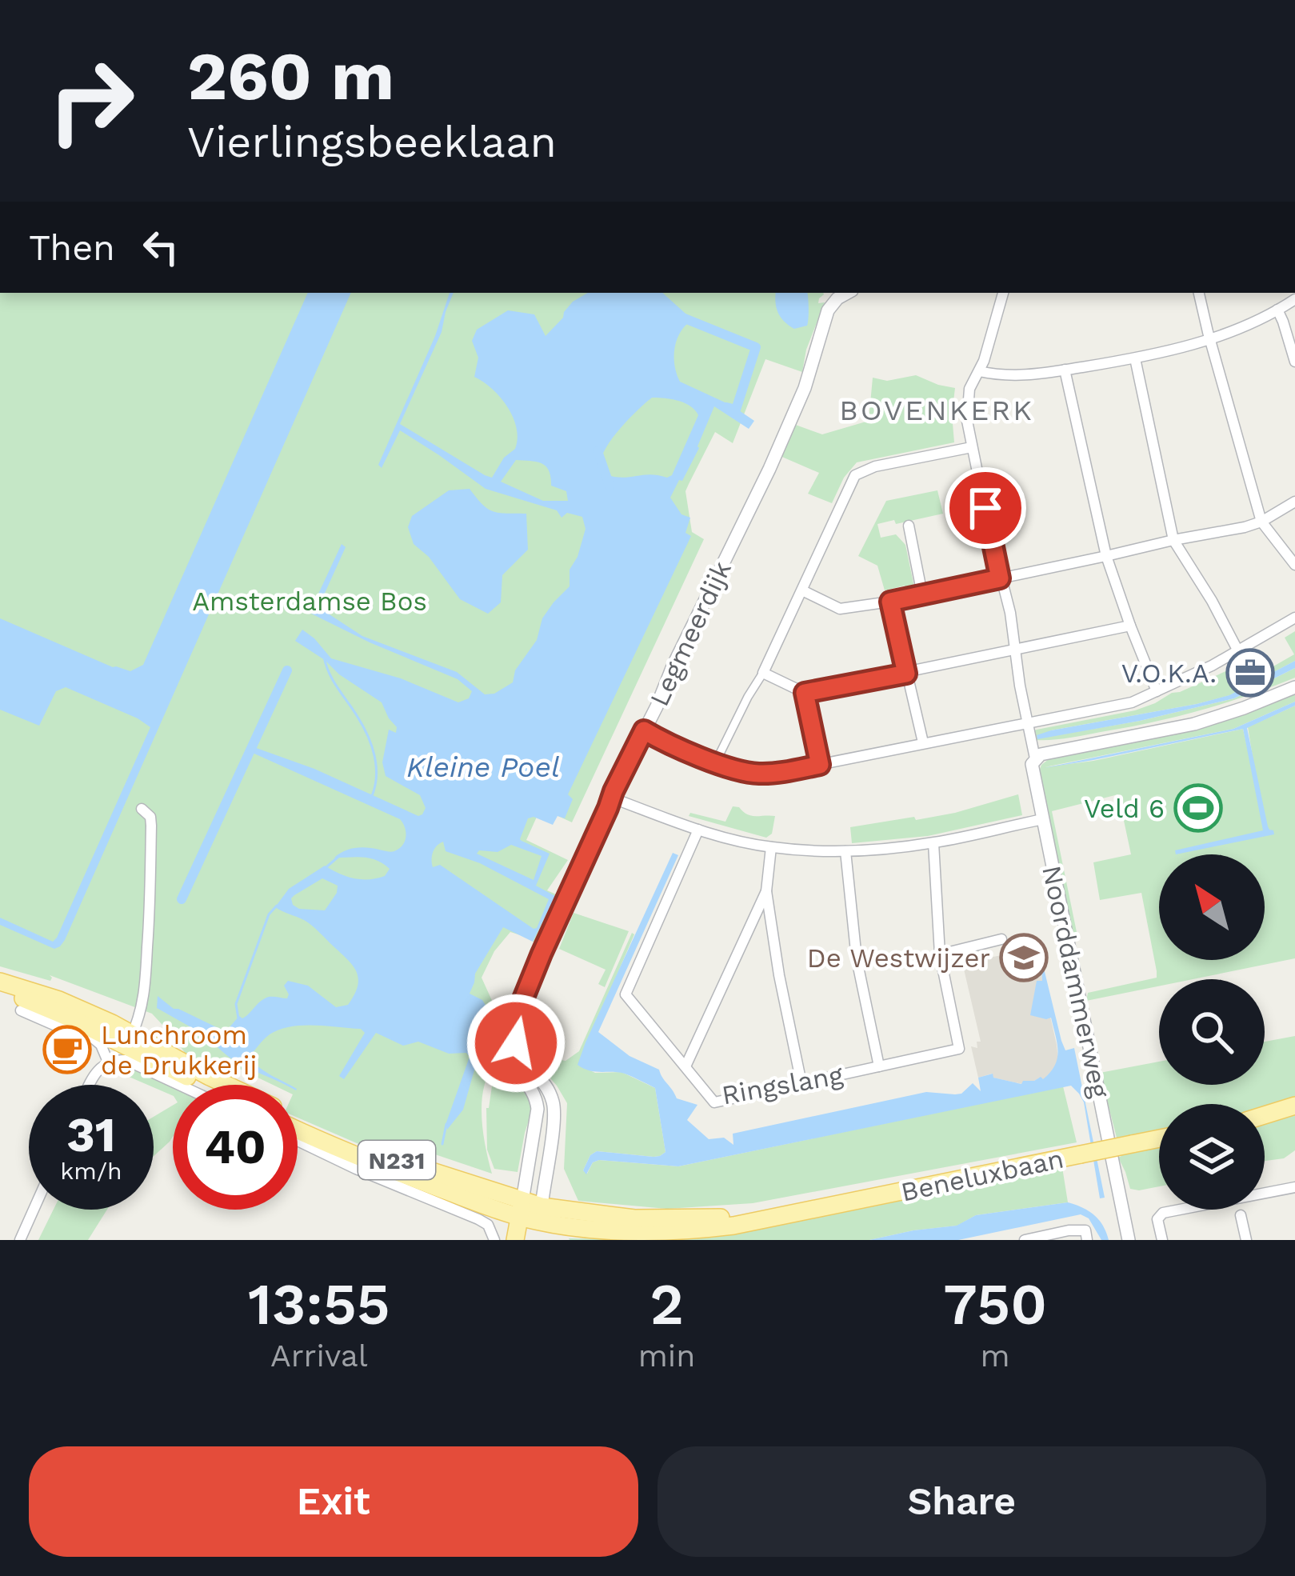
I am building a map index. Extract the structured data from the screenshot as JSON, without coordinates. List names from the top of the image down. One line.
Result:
{"streets":{"main road":["Legmeerdijk","N231","Beneluxbaan"],"street":["Noorddammerweg","Ringslang"]},"crossings":[["Legmeerdijk","N231"],["Legmeerdijk","Beneluxbaan"],["N231","Beneluxbaan"]],"districts":["BOVENKERK"],"water":["Kleine Poel"],"parks":["Amsterdamse Bos"],"places":{"office":["V.O.K.A."],"sports":["Veld 6"],"school or university":["De Westwijzer"],"cafe":["Lunchroom de Drukkerij"]},"north":"top left","page":{"turn":["260 m","Vierlingsbeeklaan"],"then":"Then","speed":"31 km/h","limit":"40","eta":["13:55","Arrival","2","min","750","m"],"buttons":["Exit","Share"]}}
